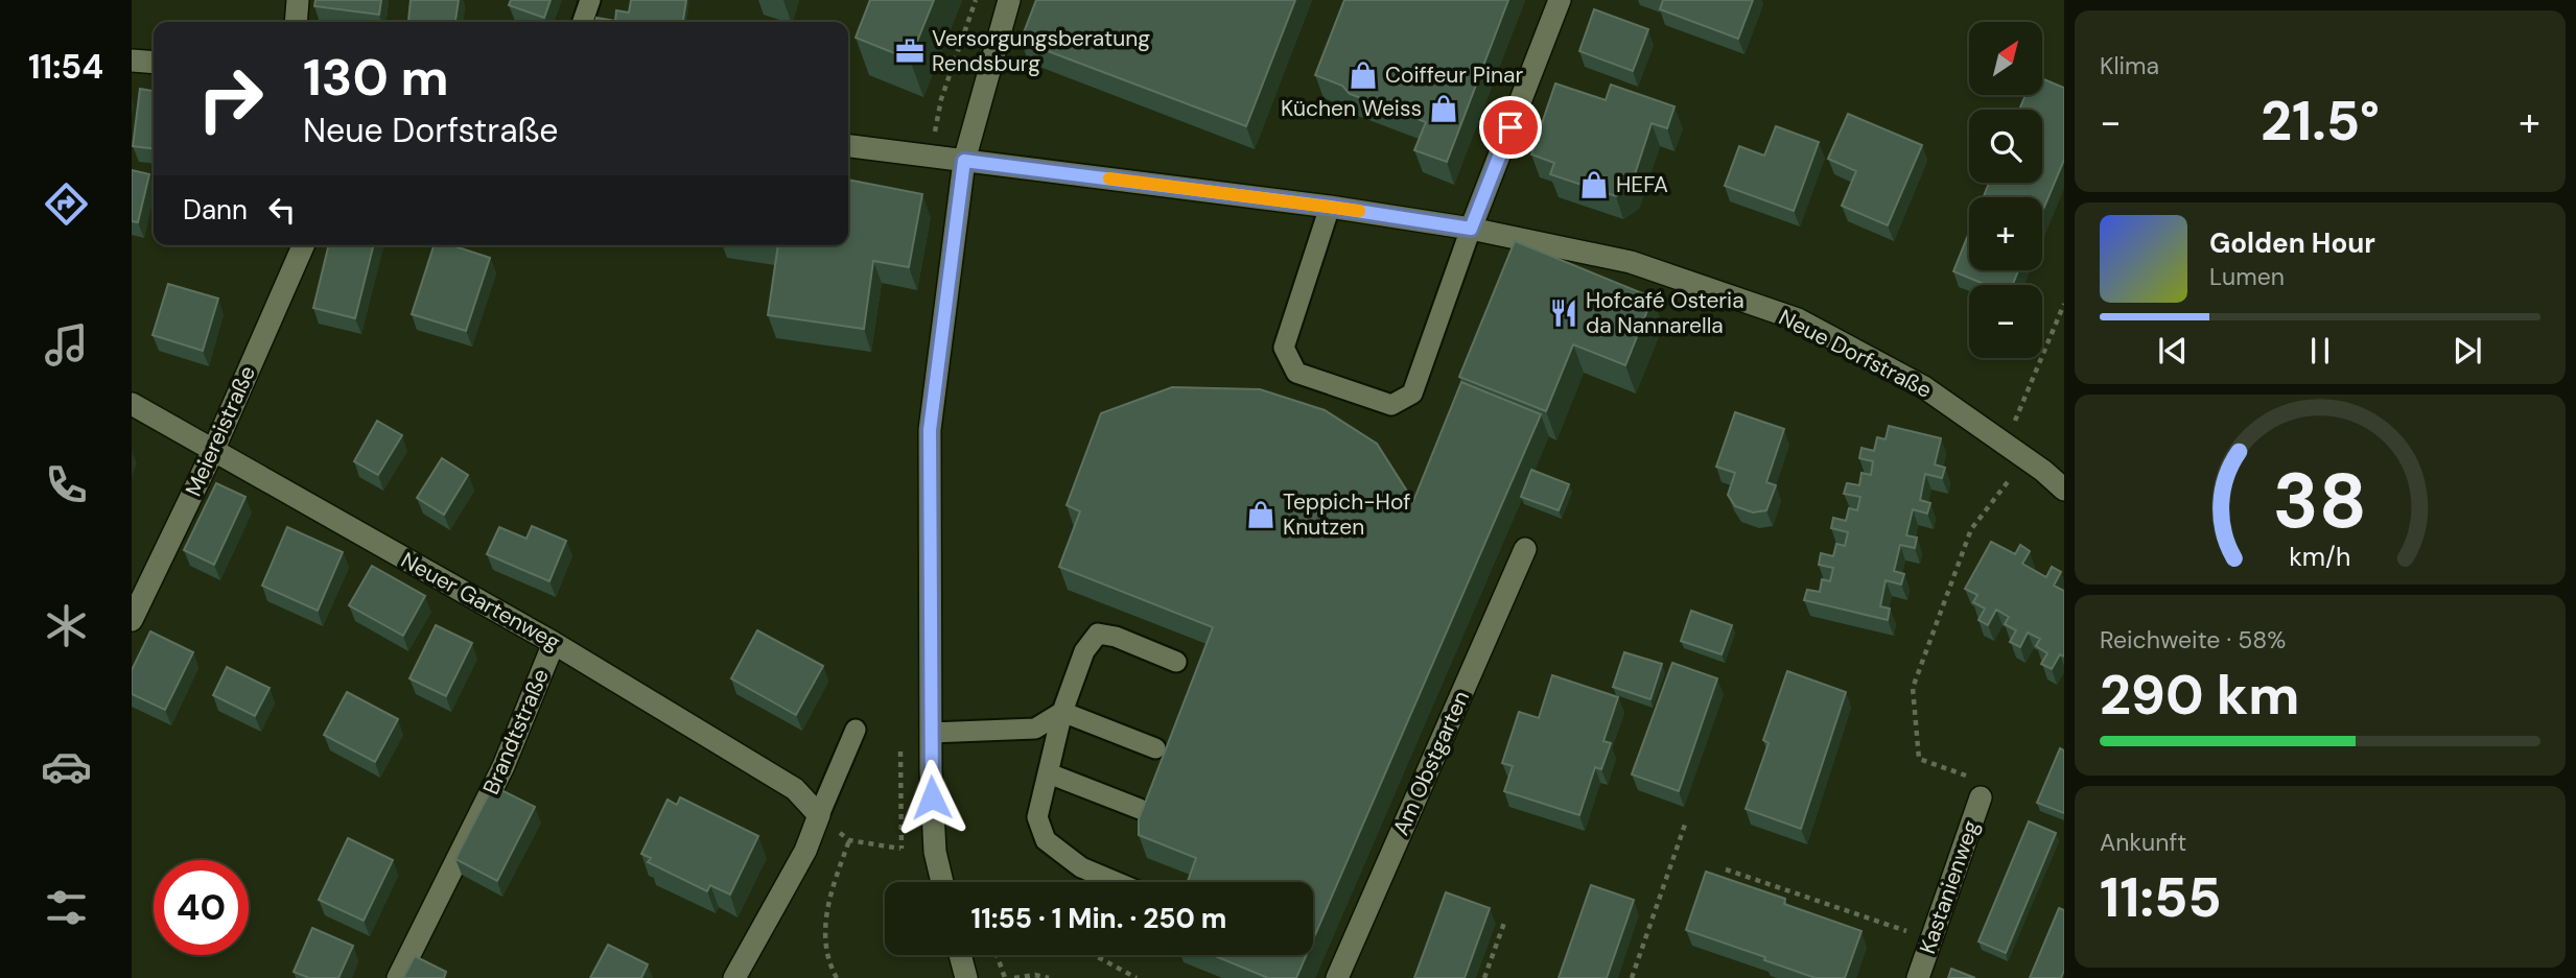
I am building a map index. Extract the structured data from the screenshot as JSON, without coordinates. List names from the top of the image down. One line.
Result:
{"streets":{"street":["Neue Dorfstraße","Meiereistraße","Neuer Gartenweg","Brandtstraße","Am Obstgarten","Kastanienweg"]},"crossings":[["Meiereistraße","Neuer Gartenweg"],["Neuer Gartenweg","Brandtstraße"]],"places":{"office":["Versorgungsberatung Rendsburg"],"shop":["Coiffeur Pinar","Küchen Weiss","HEFA","Teppich-Hof Knutzen"],"restaurant":["Hofcafé Osteria da Nannarella"]},"north":"top right","page":{"tabs":"11:54","tile":["Klima",["Reichweite · 58%","290 km"],["Ankunft","11:55"]],"map_buttons":["+","−"],"turn":["130 m","Neue Dorfstraße"],"heat":["−","21.5°","+"],"then":"Dann","song":["Golden Hour","Lumen"],"limit":"40","trip":"11:55 · 1 Min. · 250 m","gauge":["38","km/h"]}}
